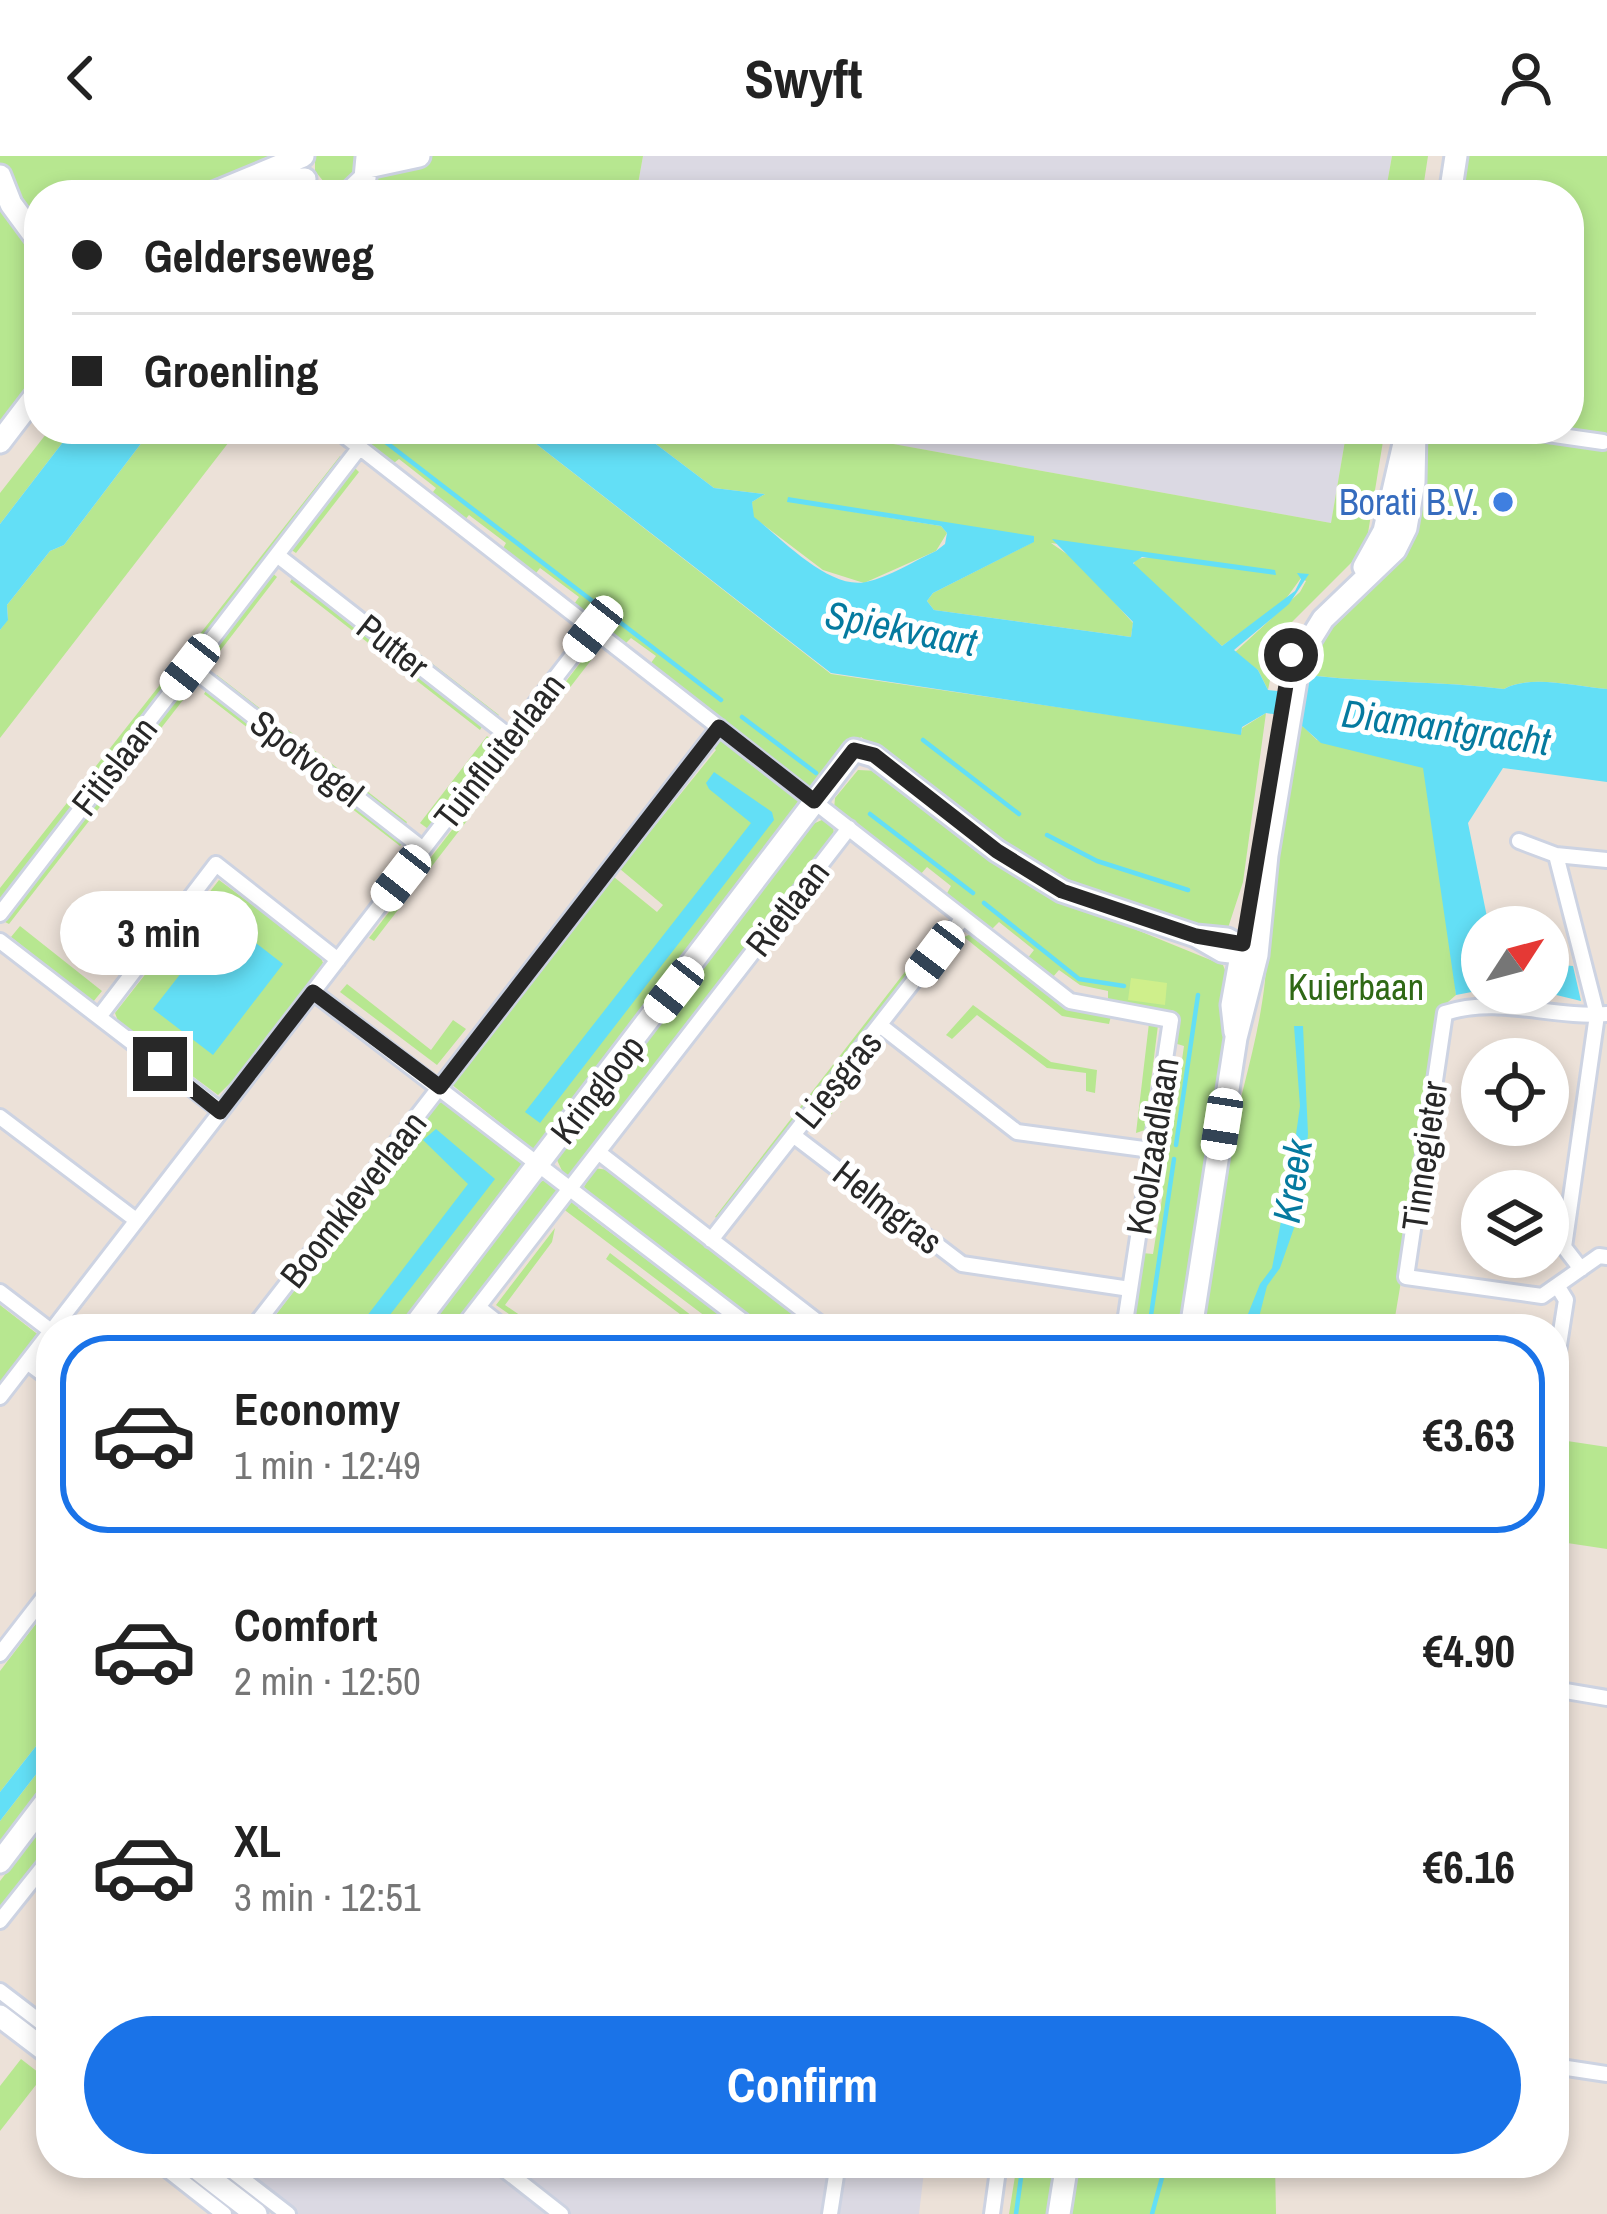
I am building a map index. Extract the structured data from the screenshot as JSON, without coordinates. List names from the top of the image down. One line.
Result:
{"streets":{"street":["Putter","Tuinfluiterlaan","Spotvogel","Fitislaan","Rietlaan","Liesgras","Kringloop","Koolzaadlaan","Tinnegieter","Boomkleverlaan","Helmgras"]},"crossings":[["Putter","Tuinfluiterlaan"],["Putter","Fitislaan"],["Tuinfluiterlaan","Spotvogel"],["Tuinfluiterlaan","Koolzaadlaan"],["Spotvogel","Fitislaan"],["Fitislaan","Koolzaadlaan"],["Rietlaan","Koolzaadlaan"],["Liesgras","Koolzaadlaan"],["Liesgras","Helmgras"],["Kringloop","Koolzaadlaan"],["Koolzaadlaan","Boomkleverlaan"],["Koolzaadlaan","Helmgras"]],"water":["Spiekvaart","Diamantgracht","Kreek"],"parks":["Kuierbaan"],"places":["Borati B.V."],"north":"top right","page":{"header":"Swyft","banner":["Gelderseweg","Groenling"],"bubble":"3 min","list":[{"name":"Economy","note":"1 min · 12:49","value":"€3.63"},{"name":"Comfort","note":"2 min · 12:50","value":"€4.90"},{"name":"XL","note":"3 min · 12:51","value":"€6.16"}],"buttons":"Confirm"}}
